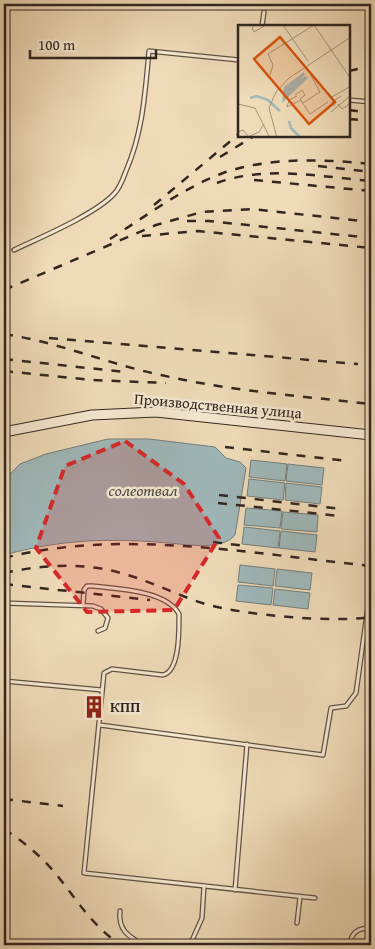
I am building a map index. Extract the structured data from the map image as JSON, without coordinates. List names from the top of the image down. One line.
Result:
{"streets":{"main road":["Производственная улица"]},"water":["солеотвал"],"places":{"building":["КПП"]},"scale_bar":"100 m"}
